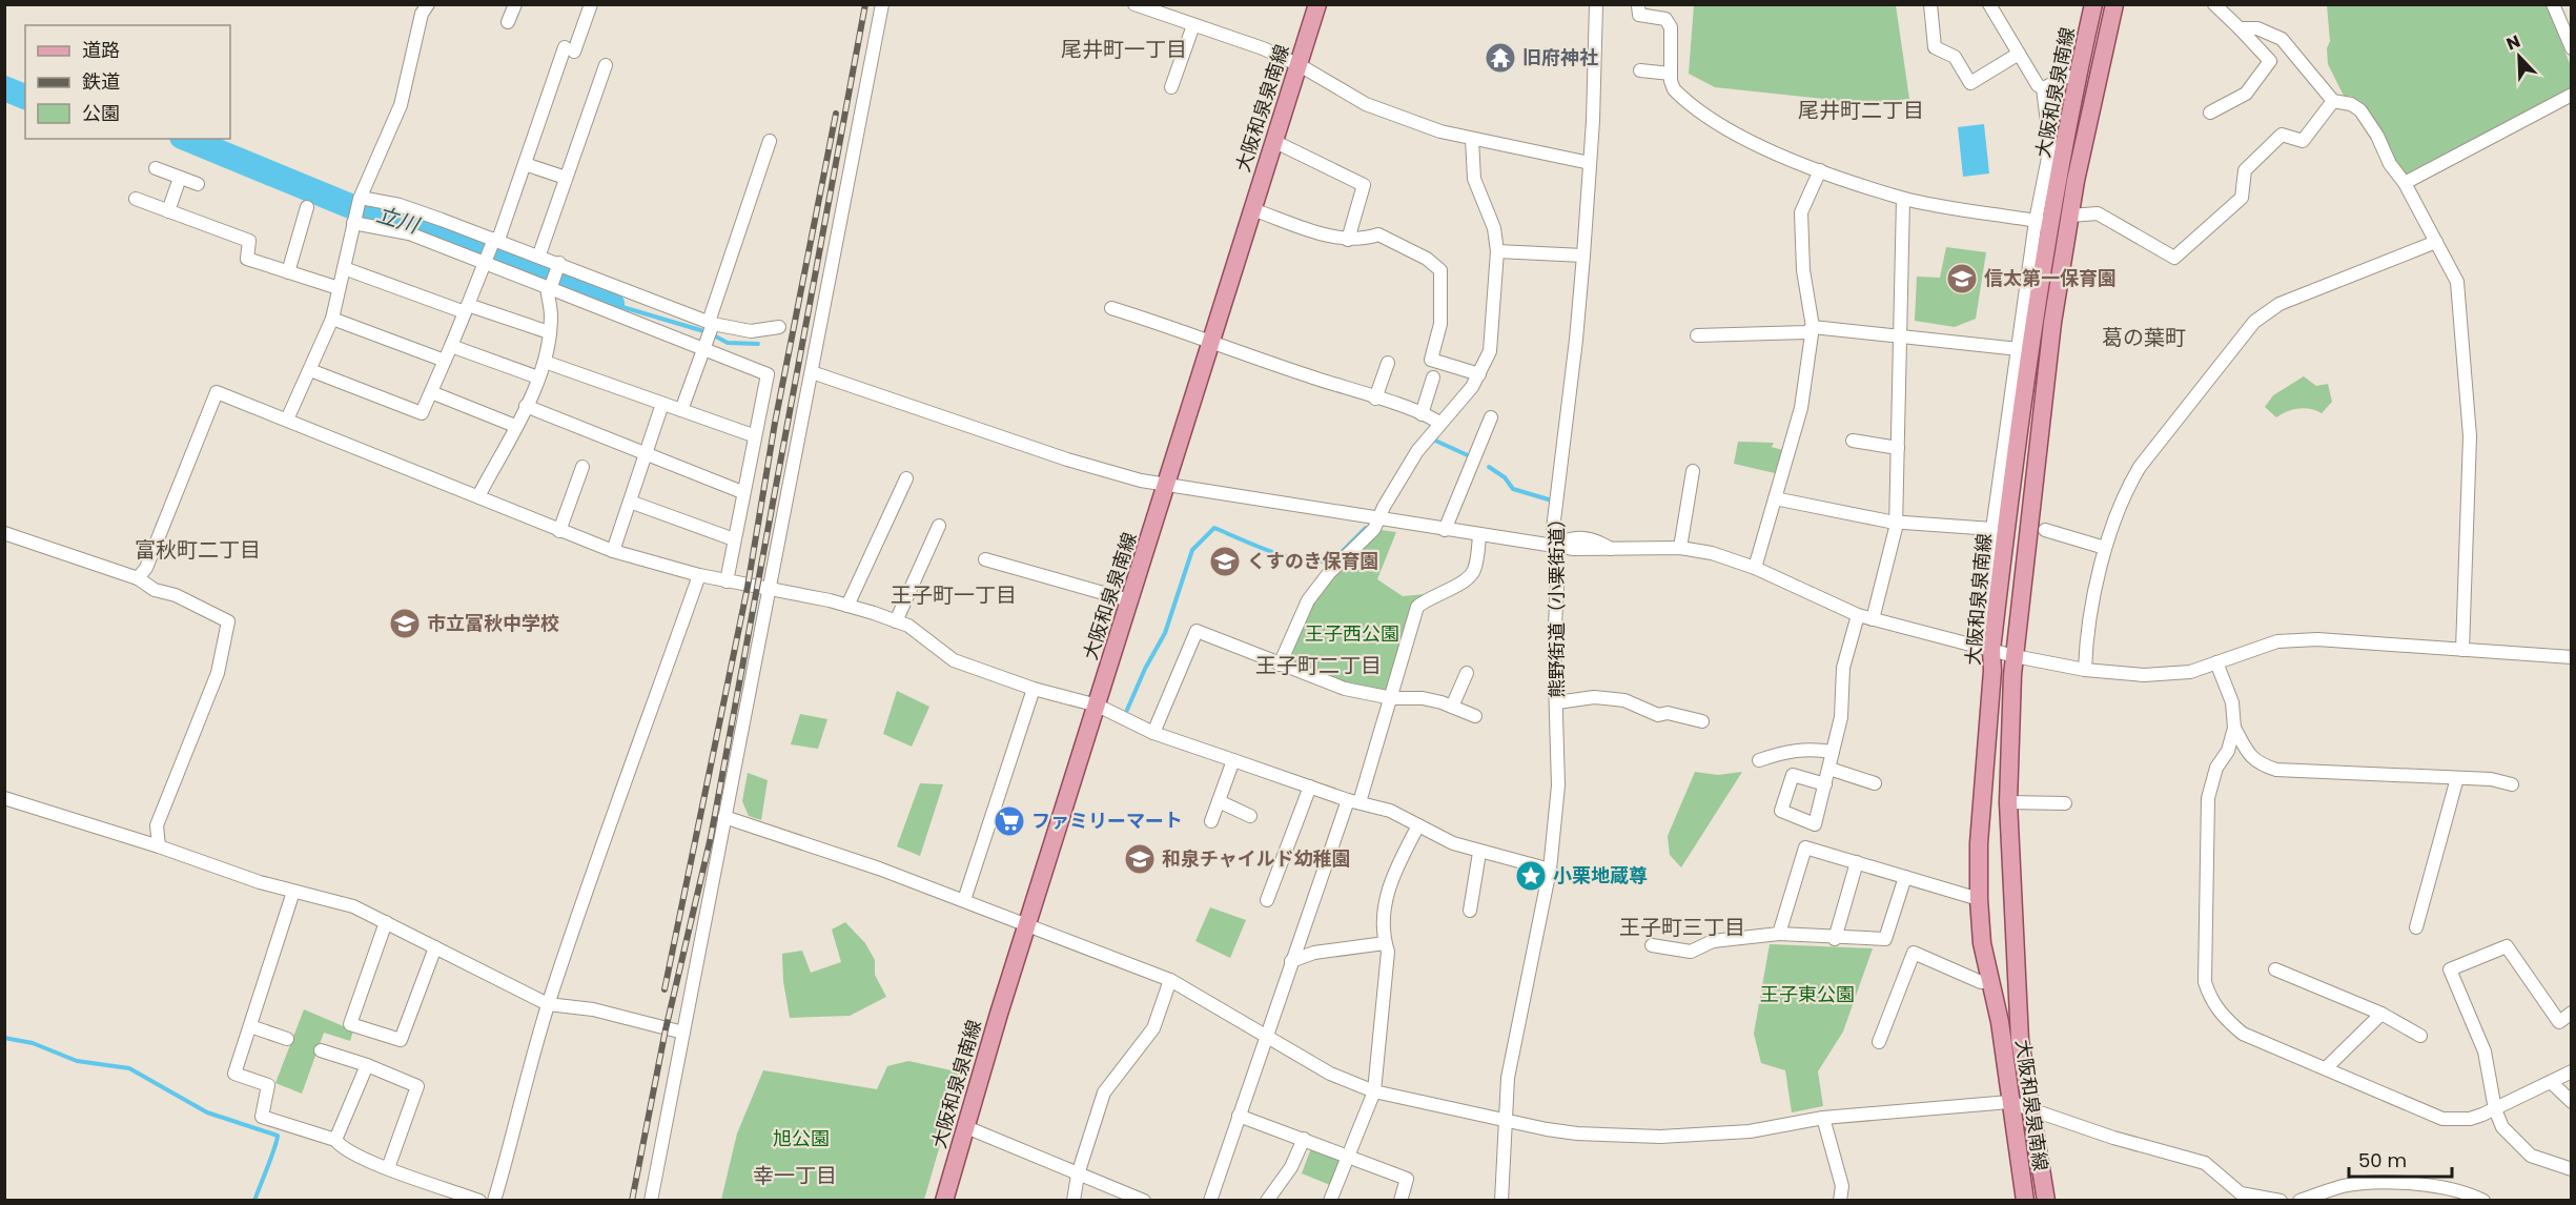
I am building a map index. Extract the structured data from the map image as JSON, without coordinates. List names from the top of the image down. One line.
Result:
{"streets":{"main road":["大阪和泉泉南線"],"street":["熊野街道（小栗街道）"]},"districts":["尾井町一丁目","尾井町二丁目","葛の葉町","富秋町二丁目","王子町一丁目","王子町二丁目","王子町三丁目","幸一丁目"],"water":["立川"],"parks":["王子西公園","王子東公園","旭公園"],"places":{"temple":["旧府神社"],"school or university":["信太第一保育園","くすのき保育園","市立富秋中学校","和泉チャイルド幼稚園"],"supermarket":["ファミリーマート"],"place":["小栗地蔵尊"]},"legend":["道路","鉄道","公園"],"scale_bar":"50 m","north":"top left"}
